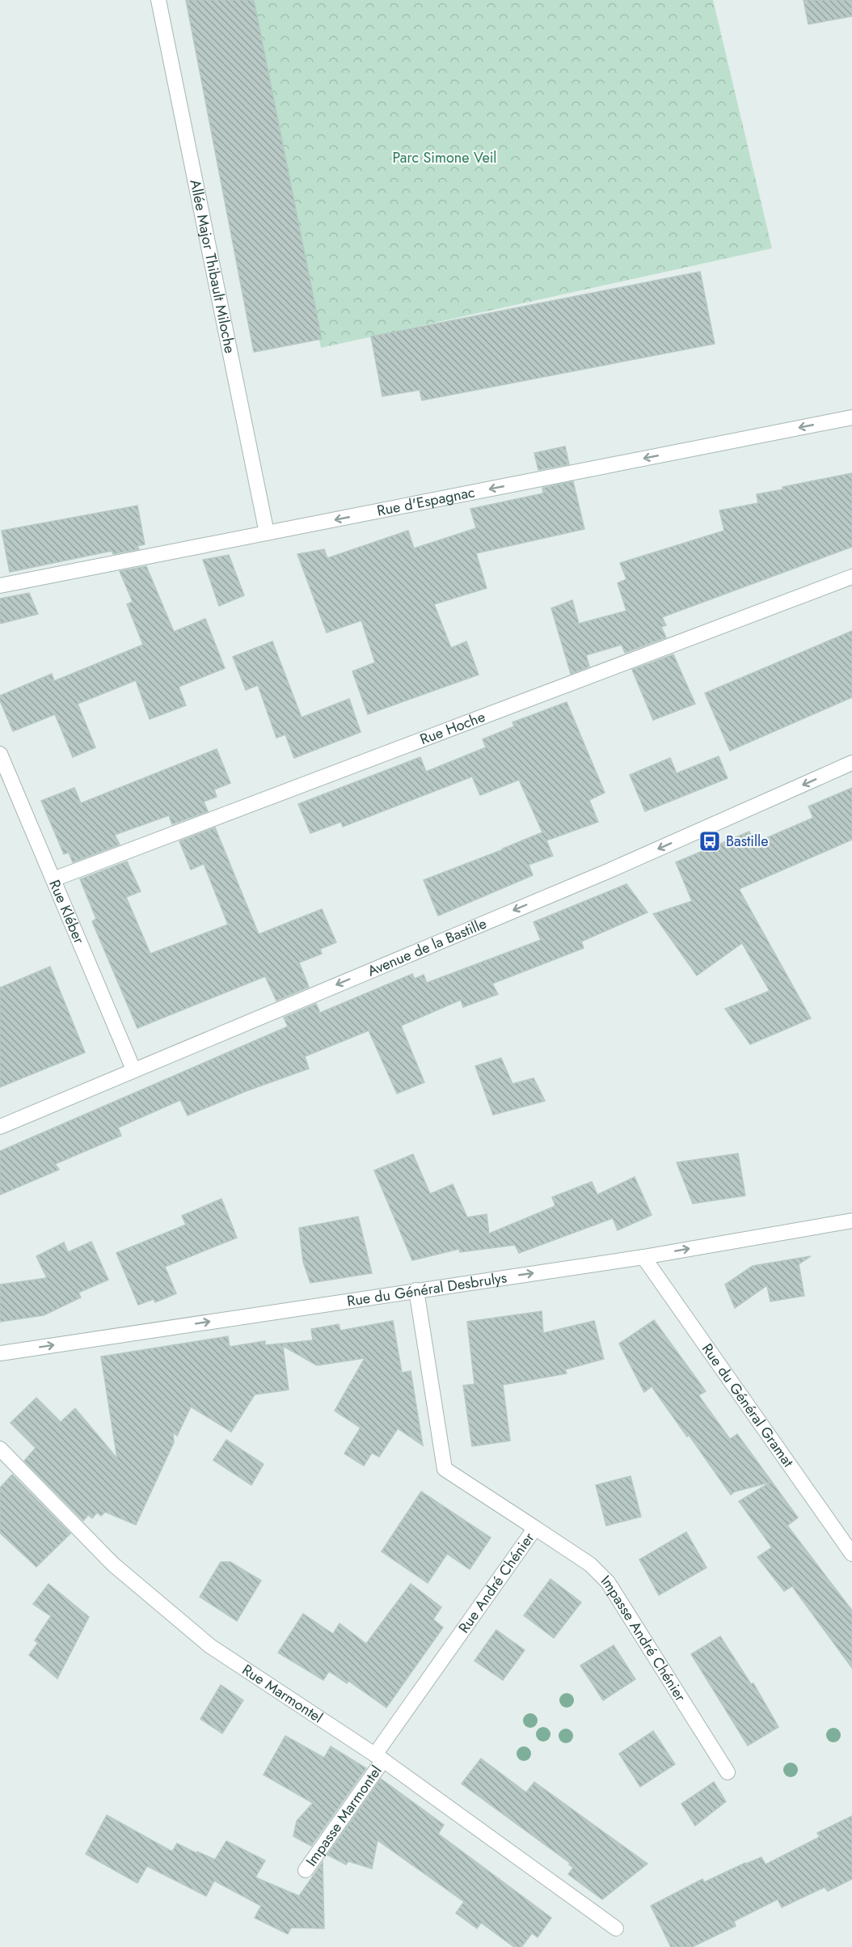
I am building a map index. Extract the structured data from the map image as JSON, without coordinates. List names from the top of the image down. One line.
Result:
{"streets":{"street":["Allée Major Thibault Miloche","Rue d'Espagnac","Rue Hoche","Rue Kléber","Avenue de la Bastille","Rue du Général Desbrulys","Rue du Général Gramat","Rue André Chénier","Impasse André Chénier","Rue Marmontel","Impasse Marmontel"]},"crossings":[["Allée Major Thibault Miloche","Rue d'Espagnac"],["Rue Hoche","Rue Kléber"],["Rue Kléber","Avenue de la Bastille"],["Rue du Général Desbrulys","Rue du Général Gramat"],["Rue du Général Desbrulys","Rue André Chénier"],["Rue André Chénier","Impasse André Chénier"],["Rue André Chénier","Rue Marmontel"],["Rue André Chénier","Impasse Marmontel"],["Rue Marmontel","Impasse Marmontel"]],"one_way":["Rue d'Espagnac","Avenue de la Bastille","Rue du Général Desbrulys"],"parks":["Parc Simone Veil"],"places":{"bus stop":["Bastille"]}}
